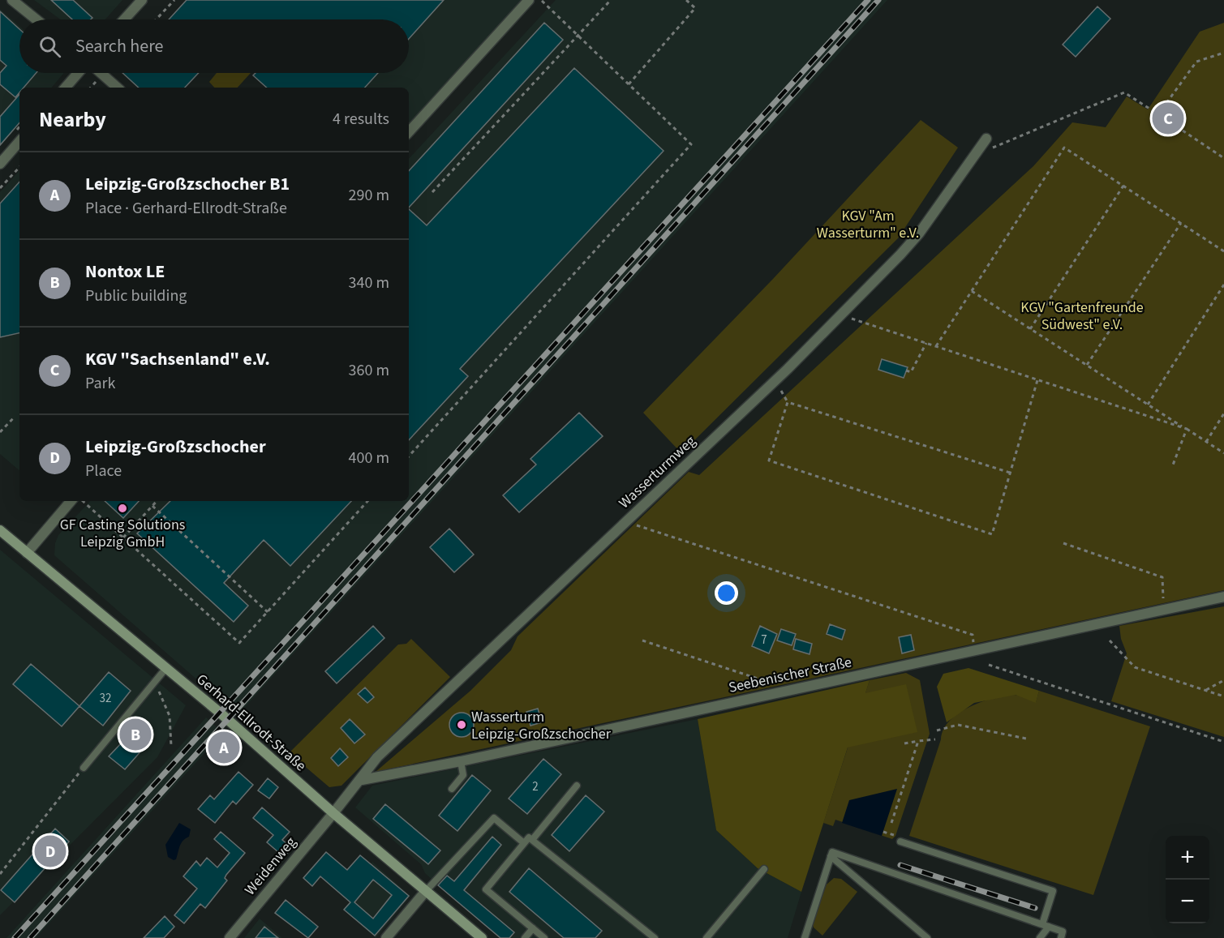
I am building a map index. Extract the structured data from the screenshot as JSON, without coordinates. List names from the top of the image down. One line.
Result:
{"streets":{"main road":["Gerhard-Ellrodt-Straße"],"street":["Wasserturmweg","Seebenischer Straße","Weidenweg"]},"crossings":[["Wasserturmweg","Seebenischer Straße"],["Wasserturmweg","Gerhard-Ellrodt-Straße"],["Wasserturmweg","Weidenweg"],["Gerhard-Ellrodt-Straße","Weidenweg"]],"parks":["KGV \"Am Wasserturm\" e.V.","KGV \"Gartenfreunde Südwest\" e.V."],"places":["GF Casting Solutions Leipzig GmbH","Wasserturm Leipzig-Großzschocher"],"house_numbers":["7","32","2"],"page":{"search":"Search here","heading":["Nearby","4 results"],"pins":["C","B","A","D"],"list":[{"mark":"A","name":"Leipzig-Großzschocher B1","note":"Place · Gerhard-Ellrodt-Straße","value":"290 m"},{"mark":"B","name":"Nontox LE","note":"Public building","value":"340 m"},{"mark":"C","name":"KGV \"Sachsenland\" e.V.","note":"Park","value":"360 m"},{"mark":"D","name":"Leipzig-Großzschocher","note":"Place","value":"400 m"}],"map_buttons":["+","−"]}}
